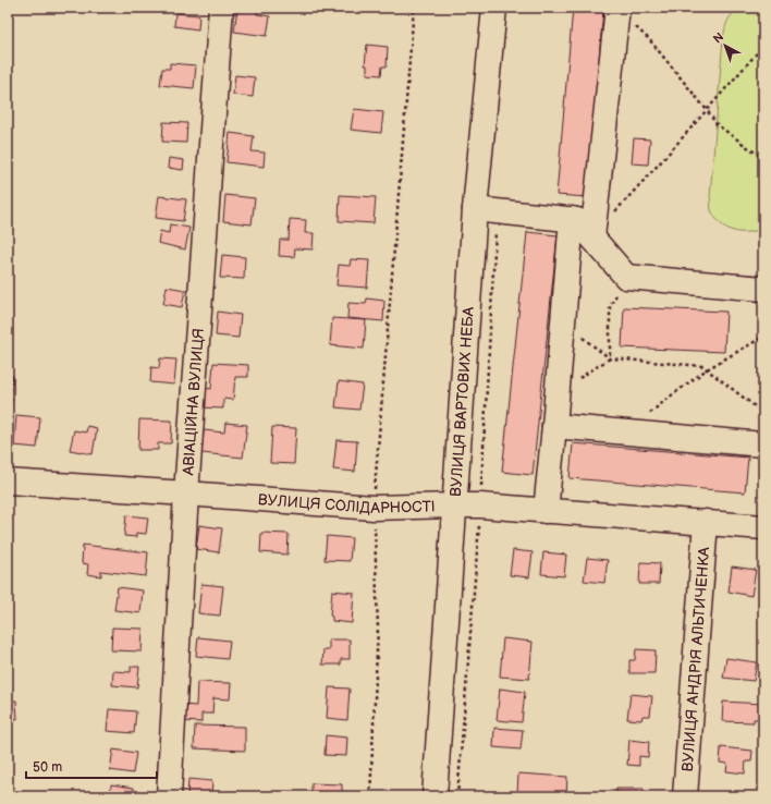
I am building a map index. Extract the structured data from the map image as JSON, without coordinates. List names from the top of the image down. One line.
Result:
{"streets":{"street":["АВІАЦІЙНА ВУЛИЦЯ","ВУЛИЦЯ ВАРТОВИХ НЕБА","ВУЛИЦЯ СОЛІДАРНОСТІ","ВУЛИЦЯ АНДРІЯ АЛЬТИЧЕНКА"]},"crossings":[["АВІАЦІЙНА ВУЛИЦЯ","ВУЛИЦЯ СОЛІДАРНОСТІ"],["ВУЛИЦЯ ВАРТОВИХ НЕБА","ВУЛИЦЯ СОЛІДАРНОСТІ"],["ВУЛИЦЯ СОЛІДАРНОСТІ","ВУЛИЦЯ АНДРІЯ АЛЬТИЧЕНКА"]],"scale_bar":"50 m","north":"top left"}
